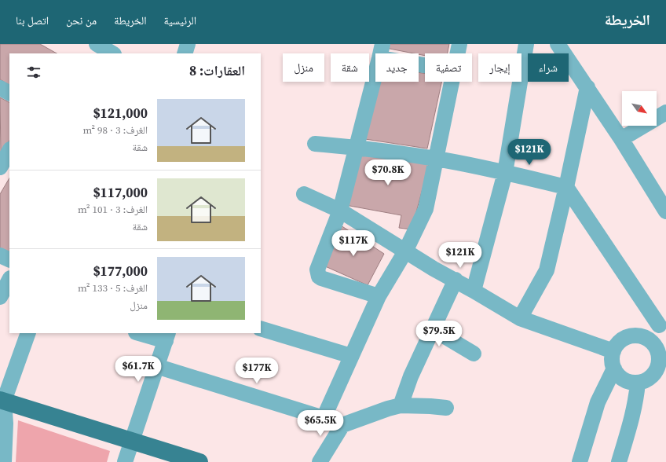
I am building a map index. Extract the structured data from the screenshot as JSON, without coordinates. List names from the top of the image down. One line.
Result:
{"north":"bottom right","page":{"header":"الخريطة","nav":["الرئيسية","الخريطة","من نحن","اتصل بنا"],"chip":["شراء","إيجار","تصفية","جديد","شقة","منزل"],"heading":"العقارات: 8","list":[{"name":"$121,000","note":"الغرف: 3 · 98 m² · شقة"},{"name":"$117,000","note":"الغرف: 3 · 101 m² · شقة"},{"name":"$177,000","note":"الغرف: 5 · 133 m² · منزل"}],"price":["$121K","$70.8K","$117K","$121K","$79.5K","$61.7K","$177K","$65.5K"]}}
